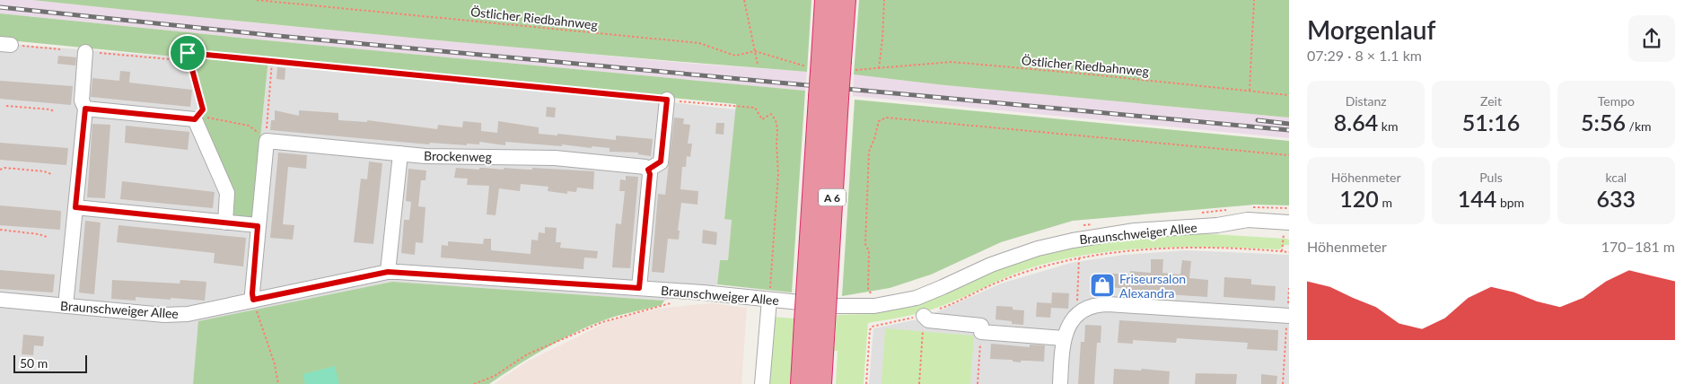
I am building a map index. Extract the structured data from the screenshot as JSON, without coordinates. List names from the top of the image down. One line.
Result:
{"streets":{"highway":["A 6"],"street":["Brockenweg","Braunschweiger Allee"],"path":["Östlicher Riedbahnweg"]},"places":{"shop":["Friseursalon Alexandra"]},"scale_bar":"50 m","page":{"heading":["Morgenlauf","07:29 · 8 × 1.1 km"],"stats":[["Distanz","8.64 km"],["Zeit","51:16"],["Tempo","5:56 /km"],["Höhenmeter","120 m"],["Puls","144 bpm"],["kcal","633"]],"chart":["Höhenmeter","170–181 m"],"scale":"50 m"}}
